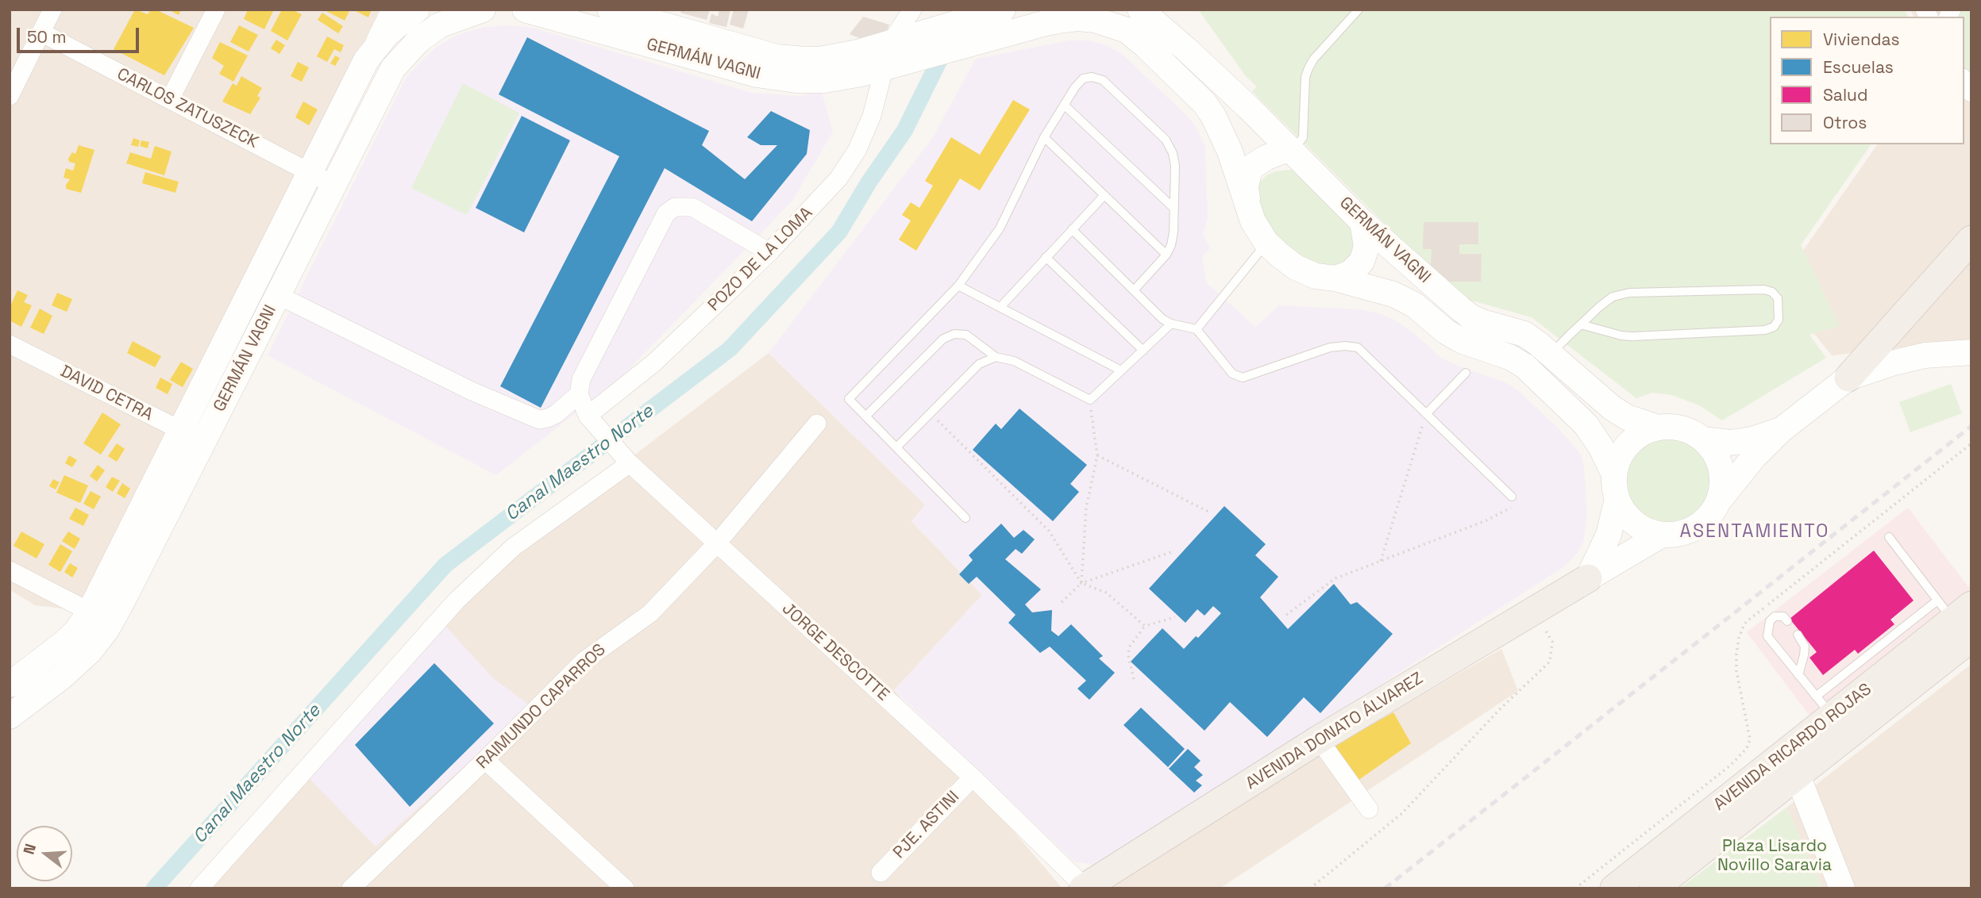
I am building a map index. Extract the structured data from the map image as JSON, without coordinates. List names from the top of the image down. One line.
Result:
{"streets":{"main road":["GERMÁN VAGNI","AVENIDA DONATO ÁLVAREZ","AVENIDA RICARDO ROJAS"],"street":["CARLOS ZATUSZECK","POZO DE LA LOMA","DAVID CETRA","JORGE DESCOTTE","RAIMUNDO CAPARROS","PJE. ASTINI"]},"crossings":[["GERMÁN VAGNI","CARLOS ZATUSZECK"],["GERMÁN VAGNI","POZO DE LA LOMA"],["GERMÁN VAGNI","DAVID CETRA"],["GERMÁN VAGNI","AVENIDA DONATO ÁLVAREZ"],["POZO DE LA LOMA","JORGE DESCOTTE"],["JORGE DESCOTTE","RAIMUNDO CAPARROS"],["JORGE DESCOTTE","AVENIDA DONATO ÁLVAREZ"],["JORGE DESCOTTE","PJE. ASTINI"]],"districts":["ASENTAMIENTO"],"water":["Canal Maestro Norte"],"parks":["Plaza Lisardo Novillo Saravia"],"legend":["Viviendas","Escuelas","Salud","Otros"],"scale_bar":"50 m","north":"left"}
